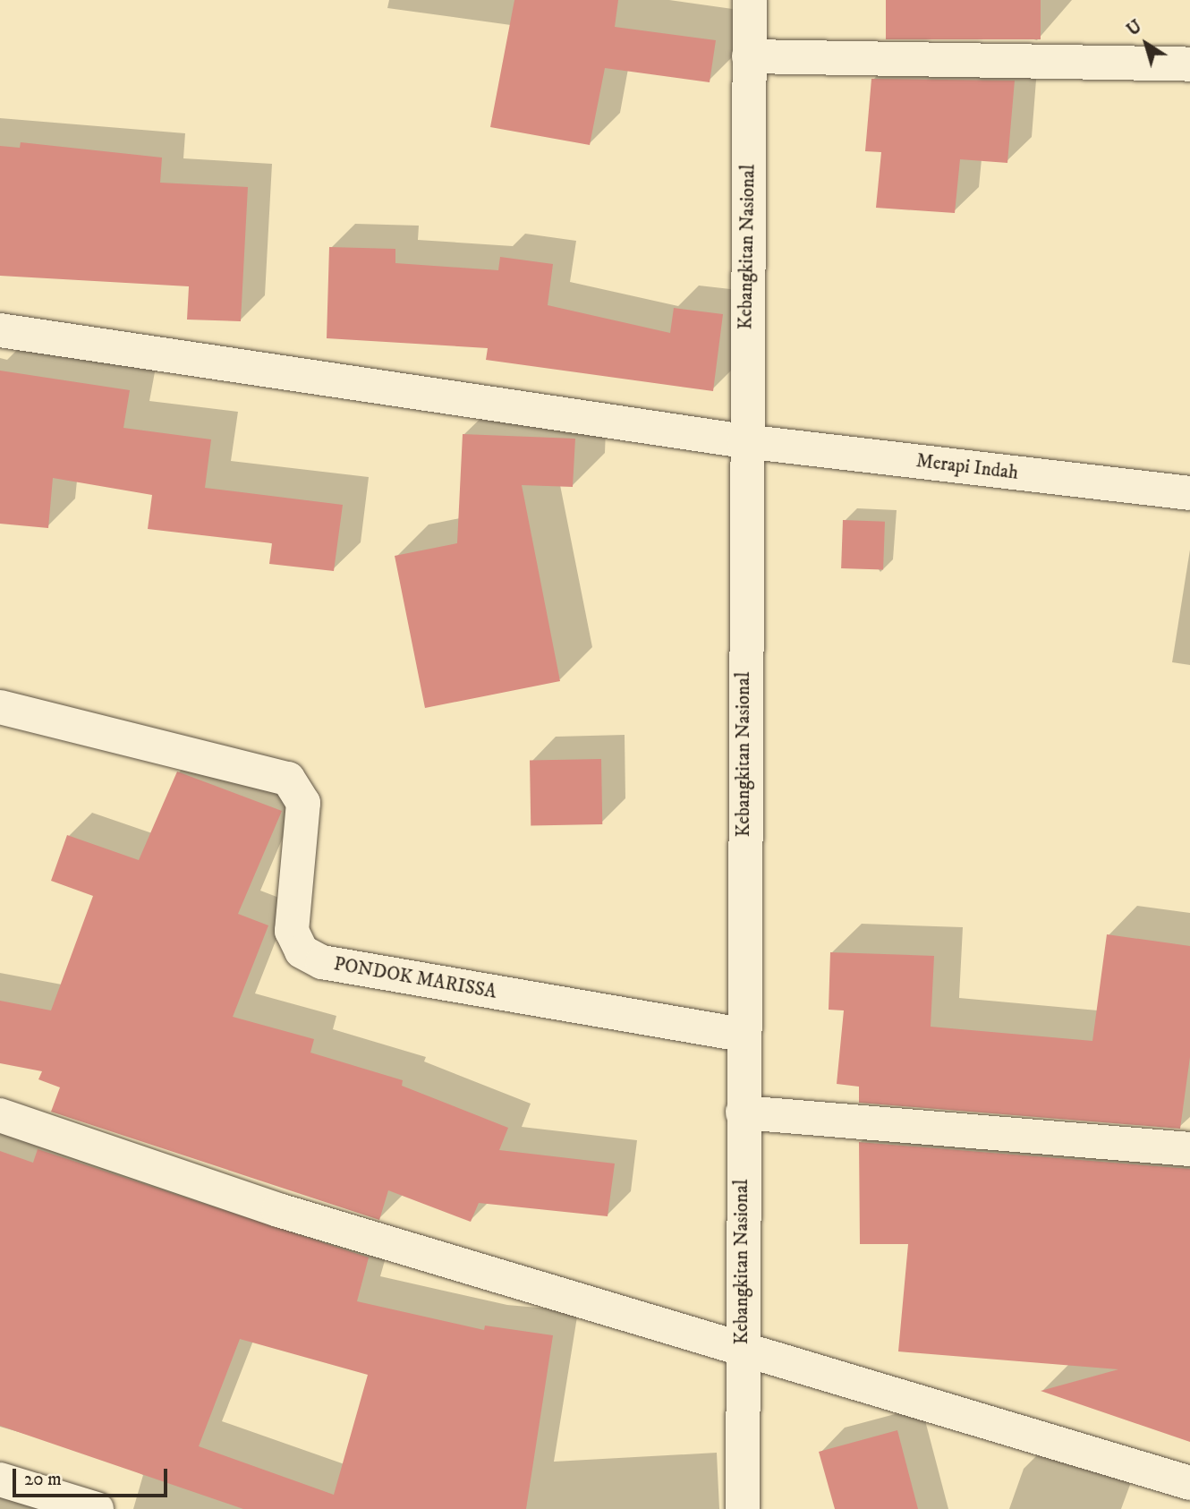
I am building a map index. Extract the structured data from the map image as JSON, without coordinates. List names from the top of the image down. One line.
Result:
{"streets":{"street":["Kebangkitan Nasional","Merapi Indah","PONDOK MARISSA"]},"crossings":[["Kebangkitan Nasional","Merapi Indah"],["Kebangkitan Nasional","PONDOK MARISSA"]],"scale_bar":"20 m","north":"top left"}
